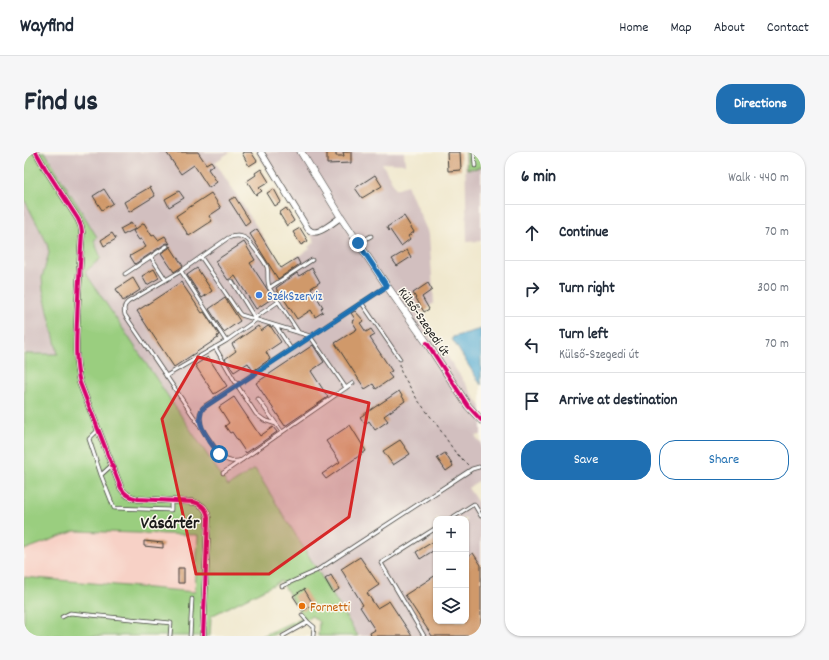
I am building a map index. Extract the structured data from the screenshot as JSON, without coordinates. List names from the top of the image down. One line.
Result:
{"streets":{"street":["Külső-Szegedi út"]},"districts":["Vásártér"],"places":["SzékSzerviz","Fornetti"],"page":{"header":"Wayfind","nav":["Home","Map","About","Contact"],"title":"Find us","buttons":["Directions",["Save","Share"]],"heading":["6 min","Walk · 440 m"],"list":[["Continue","70 m"],["Turn right","300 m"],["Turn left","Külső-Szegedi út","70 m"],"Arrive at destination"],"map_buttons":["+","−"]}}
